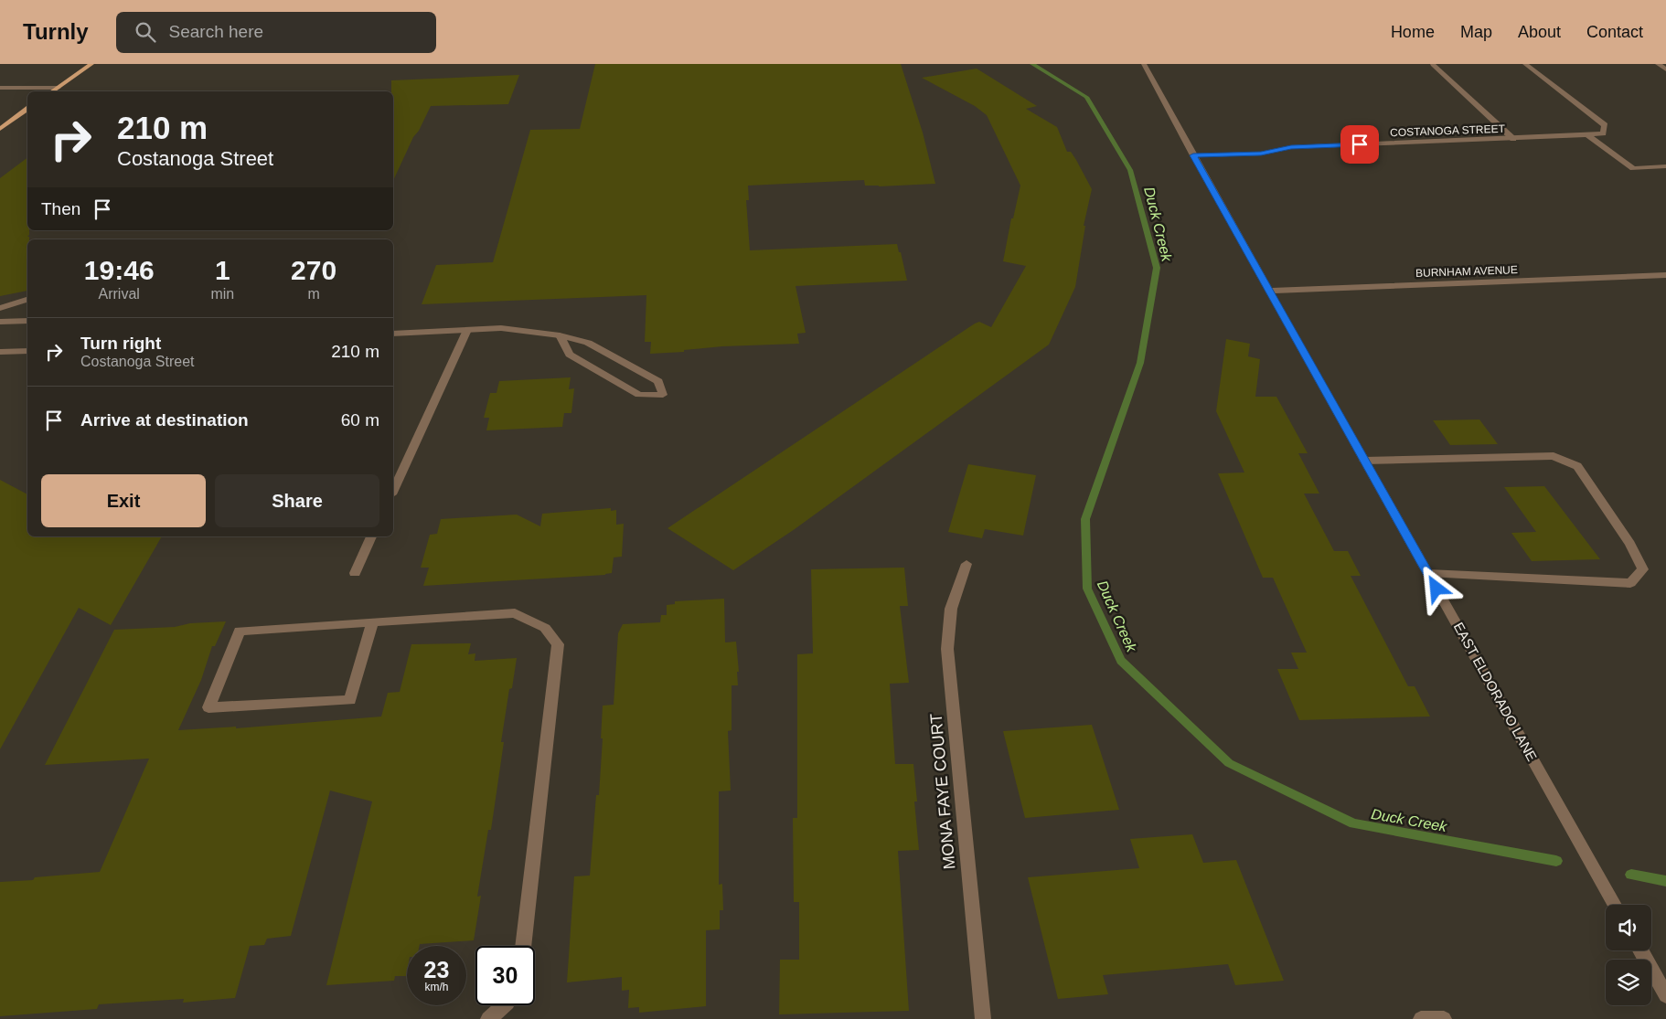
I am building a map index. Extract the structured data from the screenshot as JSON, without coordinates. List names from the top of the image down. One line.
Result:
{"streets":{"street":["COSTANOGA STREET","BURNHAM AVENUE","EAST ELDORADO LANE","MONA FAYE COURT"]},"crossings":[["COSTANOGA STREET","EAST ELDORADO LANE"],["BURNHAM AVENUE","EAST ELDORADO LANE"]],"water":["Duck Creek"],"page":{"header":"Turnly","search":"Search here","nav":["Home","Map","About","Contact"],"turn":["210 m","Costanoga Street"],"then":"Then","eta":["19:46","Arrival","1","min","270","m"],"list":[{"name":"Turn right","note":"Costanoga Street","value":"210 m"},{"name":"Arrive at destination","value":"60 m"}],"buttons":["Exit","Share"],"speed":"23 km/h","limit":"30"}}
